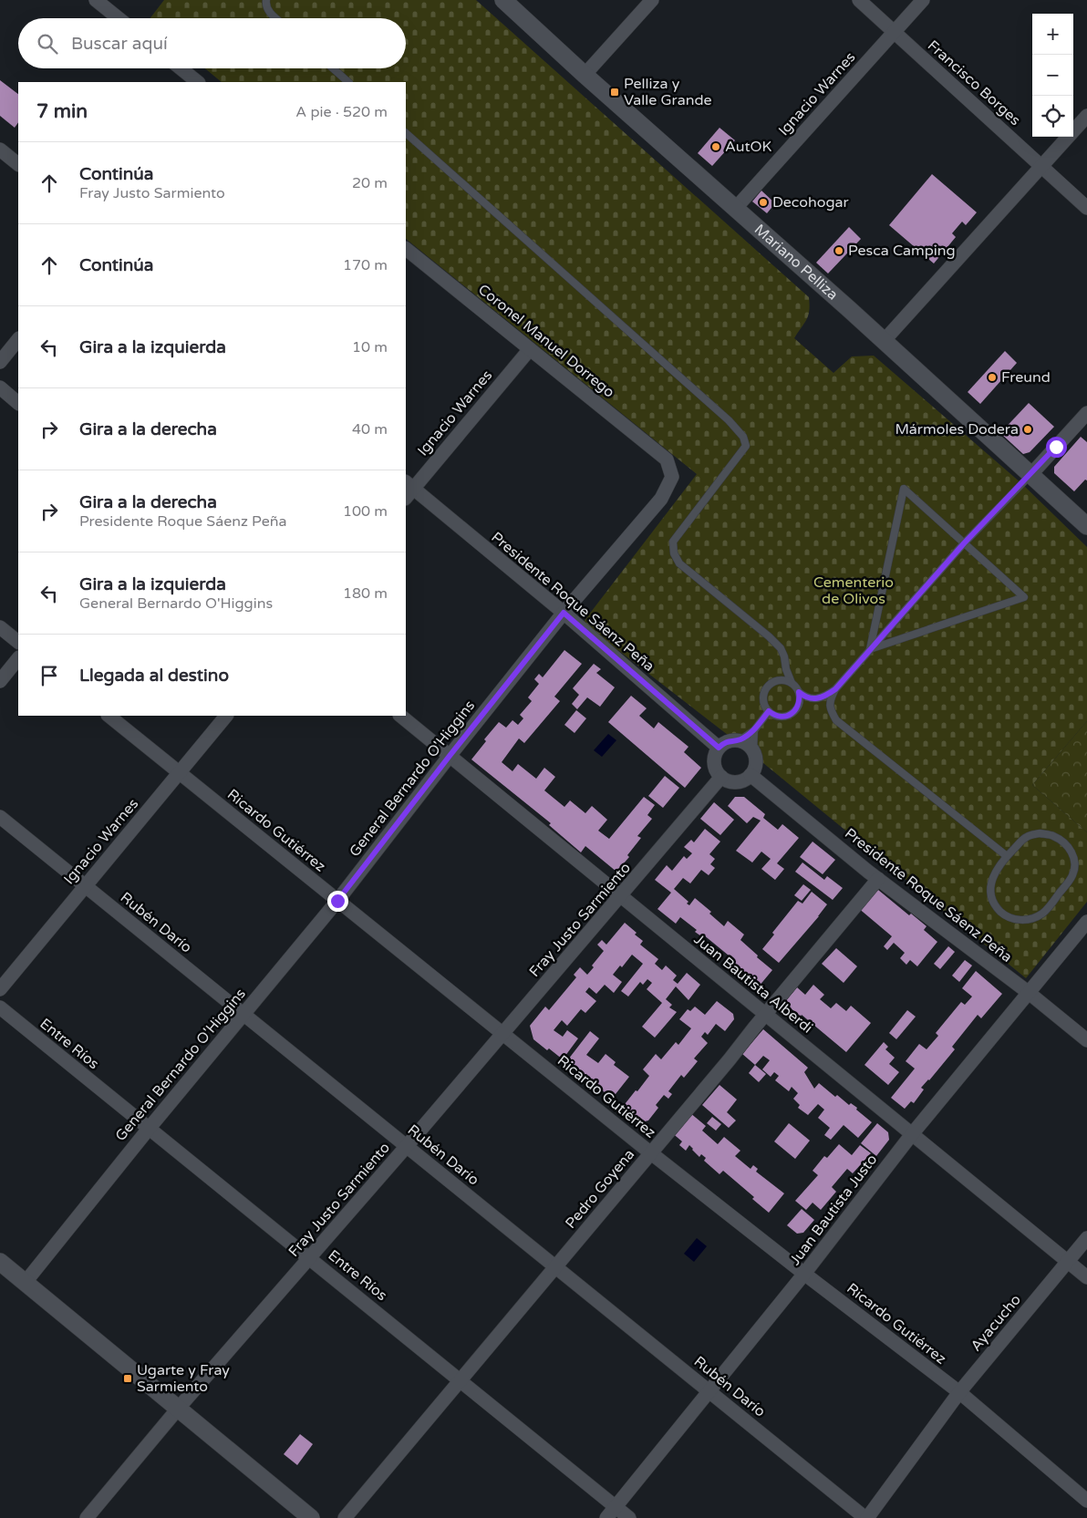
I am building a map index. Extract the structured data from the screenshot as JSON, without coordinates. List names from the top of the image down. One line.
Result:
{"streets":{"street":["Francisco Borges","Ignacio Warnes","Mariano Pelliza","Coronel Manuel Dorrego","Presidente Roque Sáenz Peña","General Bernardo O'Higgins","Ricardo Gutiérrez","Fray Justo Sarmiento","Rubén Darío","Juan Bautista Alberdi","Entre Ríos","Pedro Goyena","Juan Bautista Justo","Ayacucho"]},"crossings":[["Francisco Borges","Ignacio Warnes"],["Ignacio Warnes","Mariano Pelliza"],["Ignacio Warnes","Coronel Manuel Dorrego"],["Ignacio Warnes","Presidente Roque Sáenz Peña"],["Ignacio Warnes","Ricardo Gutiérrez"],["Ignacio Warnes","Rubén Darío"],["Coronel Manuel Dorrego","General Bernardo O'Higgins"],["Presidente Roque Sáenz Peña","General Bernardo O'Higgins"],["Presidente Roque Sáenz Peña","Fray Justo Sarmiento"],["Presidente Roque Sáenz Peña","Pedro Goyena"],["Presidente Roque Sáenz Peña","Juan Bautista Justo"],["General Bernardo O'Higgins","Ricardo Gutiérrez"],["General Bernardo O'Higgins","Rubén Darío"],["General Bernardo O'Higgins","Juan Bautista Alberdi"],["General Bernardo O'Higgins","Entre Ríos"],["Ricardo Gutiérrez","Fray Justo Sarmiento"],["Ricardo Gutiérrez","Pedro Goyena"],["Ricardo Gutiérrez","Juan Bautista Justo"],["Ricardo Gutiérrez","Ayacucho"],["Fray Justo Sarmiento","Rubén Darío"],["Fray Justo Sarmiento","Juan Bautista Alberdi"],["Fray Justo Sarmiento","Entre Ríos"],["Rubén Darío","Pedro Goyena"],["Rubén Darío","Juan Bautista Justo"],["Rubén Darío","Ayacucho"],["Juan Bautista Alberdi","Pedro Goyena"],["Juan Bautista Alberdi","Juan Bautista Justo"],["Juan Bautista Alberdi","Ayacucho"],["Entre Ríos","Pedro Goyena"],["Entre Ríos","Juan Bautista Justo"]],"parks":["Cementerio de Olivos"],"places":{"transit":["Pelliza y Valle Grande","Ugarte y Fray Sarmiento"],"other":["AutOK","Decohogar","Pesca Camping","Freund","Mármoles Dodera"]},"page":{"map_buttons":["+","−"],"search":"Buscar aquí","heading":["7 min","A pie · 520 m"],"list":[["Continúa","Fray Justo Sarmiento","20 m"],["Continúa","170 m"],["Gira a la izquierda","10 m"],["Gira a la derecha","40 m"],["Gira a la derecha","Presidente Roque Sáenz Peña","100 m"],["Gira a la izquierda","General Bernardo O'Higgins","180 m"],"Llegada al destino"]}}
